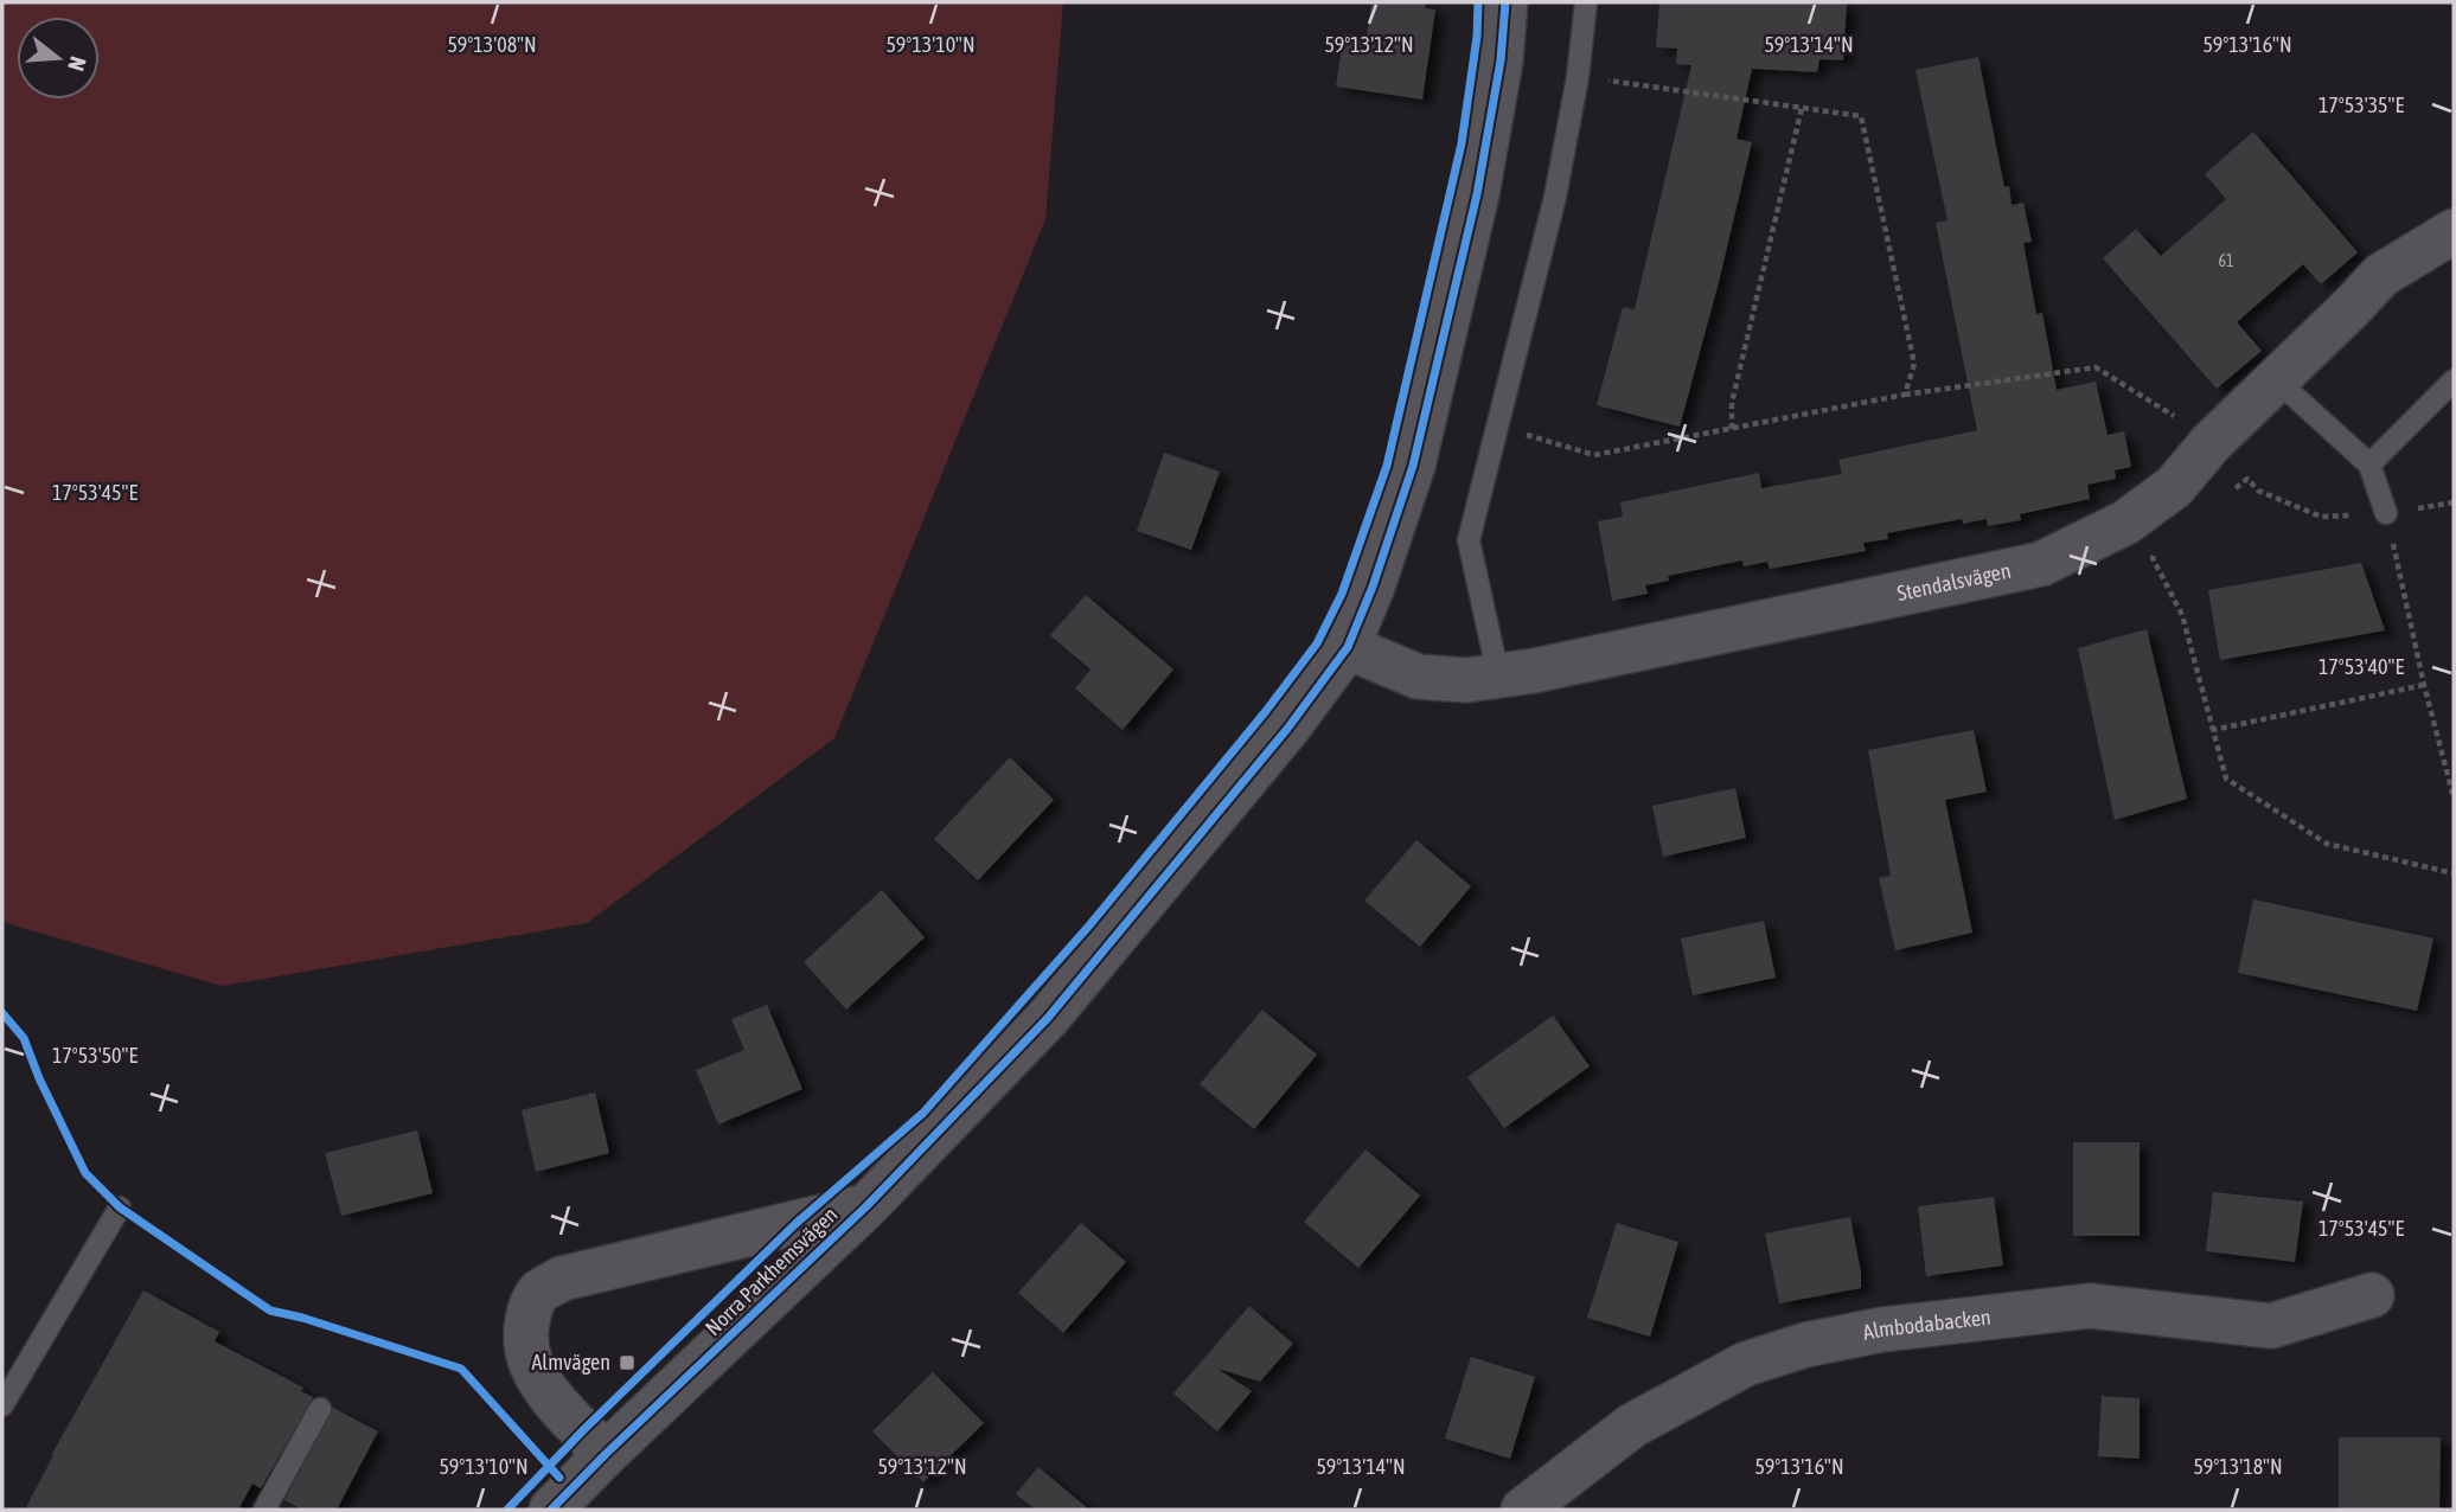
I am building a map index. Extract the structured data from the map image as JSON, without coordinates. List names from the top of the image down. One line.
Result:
{"streets":{"street":["Stendalsvägen","Norra Parkhemsvägen","Almbodabacken"]},"crossings":[["Stendalsvägen","Norra Parkhemsvägen"]],"places":{"transit":["Almvägen"]},"house_numbers":["61"],"north":"right","coordinates":["59°13'08\"N","59°13'10\"N","59°13'12\"N","59°13'14\"N","59°13'16\"N","17°53'35\"E","17°53'45\"E","17°53'40\"E","17°53'50\"E","59°13'18\"N"]}
